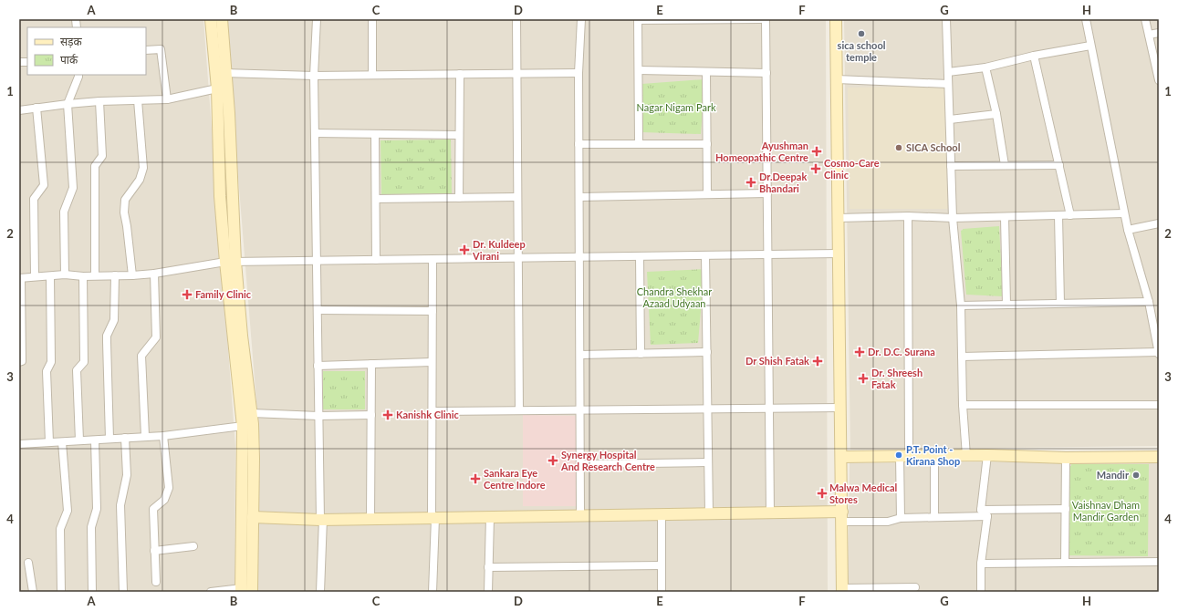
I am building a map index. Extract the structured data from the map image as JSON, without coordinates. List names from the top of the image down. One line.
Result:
{"parks":["Nagar Nigam Park","Chandra Shekhar Azaad Udyaan","Vaishnav Dham Mandir Garden"],"places":{"other":["sica school temple","SICA School","P.T. Point - Kirana Shop","Mandir"],"health":["Ayushman Homeopathic Centre","Cosmo-Care Clinic","Dr.Deepak Bhandari","Dr. Kuldeep Virani","Family Clinic","Dr. D.C. Surana","Dr Shish Fatak","Dr. Shreesh Fatak","Kanishk Clinic","Synergy Hospital And Research Centre","Sankara Eye Centre Indore","Malwa Medical Stores"]},"legend":["सड़क","पार्क"],"grid":{"columns":["A","B","C","D","E","F","G","H"],"rows":["1","2","3","4"]}}
